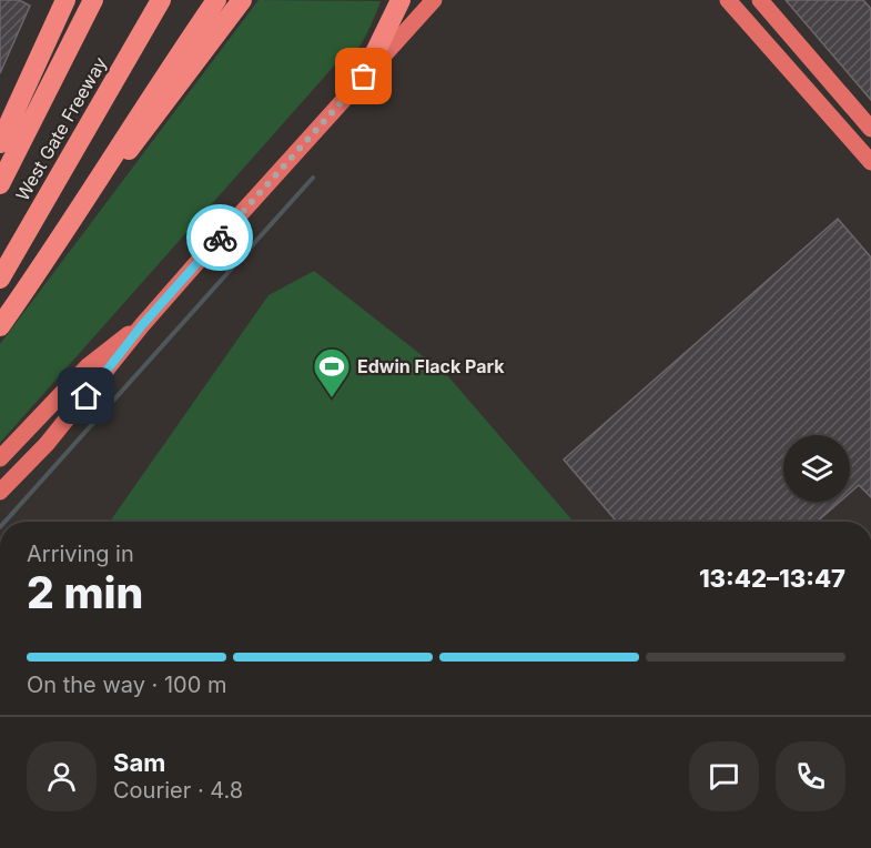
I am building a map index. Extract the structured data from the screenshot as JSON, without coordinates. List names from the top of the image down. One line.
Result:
{"streets":{"highway":["West Gate Freeway"]},"places":{"sports":["Edwin Flack Park"]},"page":{"heading":["2 min","Arriving in","13:42–13:47"],"panel":["Sam","Courier · 4.8"],"bar":"On the way · 100 m"}}
